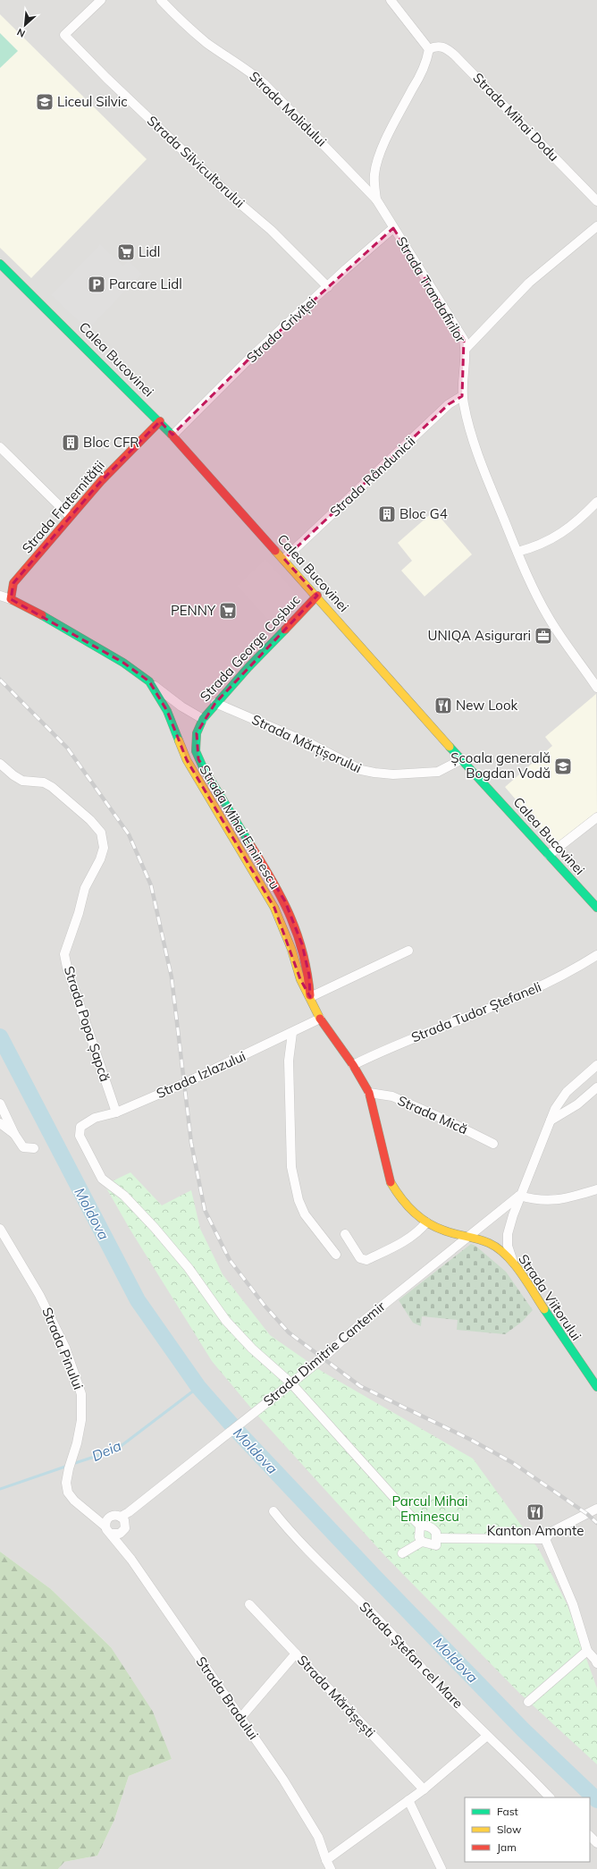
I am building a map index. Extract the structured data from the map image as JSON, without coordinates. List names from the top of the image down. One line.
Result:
{"streets":{"main road":["Calea Bucovinei","Strada Fraternității","Strada George Coșbuc","Strada Mihai Eminescu","Strada Viitorului"],"street":["Strada Molidului","Strada Mihai Dodu","Strada Silvicultorului","Strada Trandafirilor","Strada Griviței","Strada Rândunicii","Strada Mărțișorului","Strada Tudor Ștefaneli","Strada Popa Șapcă","Strada Izlazului","Strada Mică","Strada Pinului","Strada Dimitrie Cantemir","Strada Ștefan cel Mare","Strada Mărășești","Strada Bradului"]},"crossings":[["Strada Molidului","Strada Trandafirilor"],["Strada Mihai Dodu","Strada Trandafirilor"],["Strada Silvicultorului","Strada Griviței"],["Strada Trandafirilor","Strada Griviței"],["Strada Trandafirilor","Strada Rândunicii"],["Strada Griviței","Calea Bucovinei"],["Calea Bucovinei","Strada Rândunicii"],["Calea Bucovinei","Strada Fraternității"],["Calea Bucovinei","Strada George Coșbuc"],["Calea Bucovinei","Strada Mărțișorului"],["Strada Fraternității","Strada Mihai Eminescu"],["Strada George Coșbuc","Strada Mărțișorului"],["Strada George Coșbuc","Strada Mihai Eminescu"],["Strada Mihai Eminescu","Strada Tudor Ștefaneli"],["Strada Mihai Eminescu","Strada Izlazului"],["Strada Mihai Eminescu","Strada Mică"],["Strada Mihai Eminescu","Strada Viitorului"],["Strada Mihai Eminescu","Strada Dimitrie Cantemir"],["Strada Popa Șapcă","Strada Izlazului"],["Strada Izlazului","Strada Dimitrie Cantemir"],["Strada Viitorului","Strada Dimitrie Cantemir"],["Strada Pinului","Strada Dimitrie Cantemir"],["Strada Pinului","Strada Bradului"],["Strada Dimitrie Cantemir","Strada Bradului"]],"water":["Moldova","Deia"],"parks":["Parcul Mihai Eminescu"],"places":{"school or university":["Liceul Silvic","Școala generală Bogdan Vodă"],"supermarket":["Lidl","PENNY"],"parking":["Parcare Lidl"],"building":["Bloc CFR","Bloc G4"],"office":["UNIQA Asigurari"],"restaurant":["New Look","Kanton Amonte"]},"legend":["Fast","Slow","Jam"],"north":"bottom left"}
